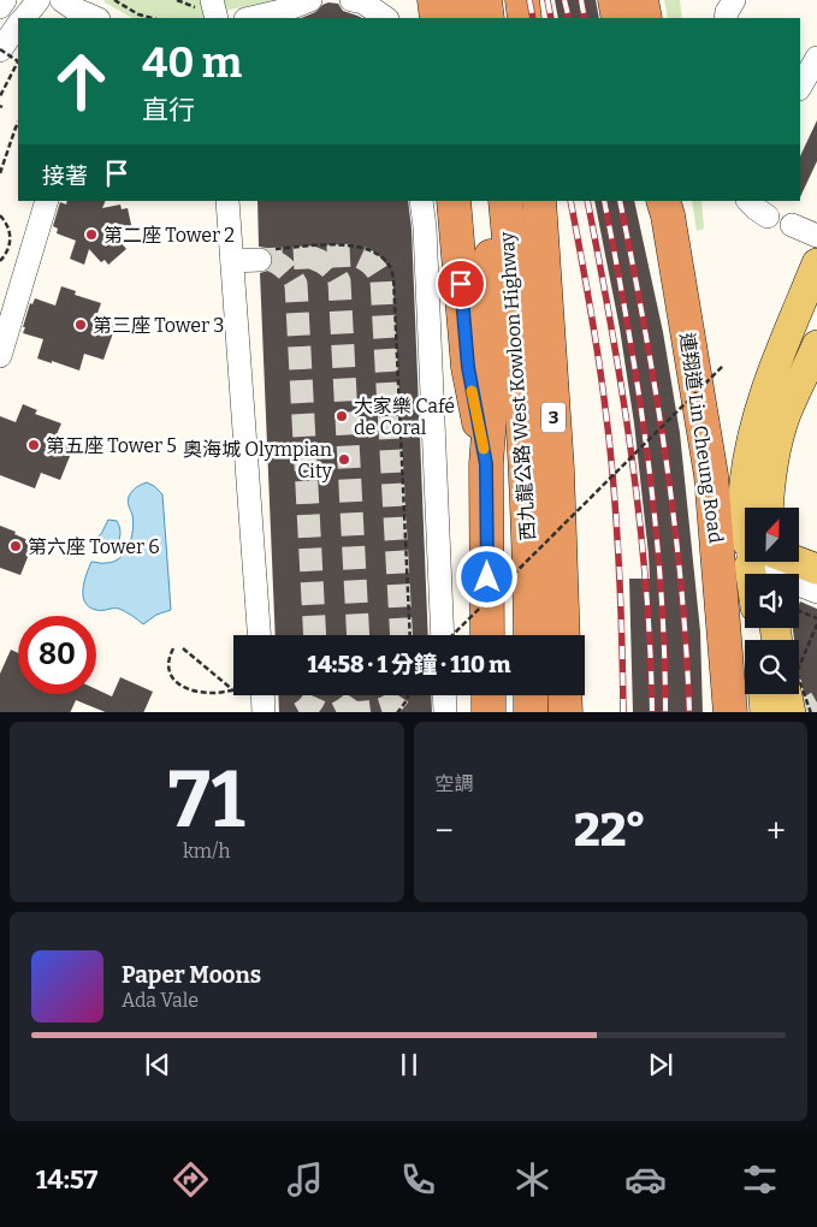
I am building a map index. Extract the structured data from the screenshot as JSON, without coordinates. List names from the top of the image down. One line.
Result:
{"streets":{"highway":["西九龍公路 West Kowloon Highway","3","連翔道 Lin Cheung Road"]},"places":["第二座 Tower 2","第三座 Tower 3","大家樂 Café de Coral","第五座 Tower 5","奧海城 Olympian City","第六座 Tower 6"],"north":"top","page":{"turn":["40 m","直行"],"then":"接著","limit":"80","trip":"14:58 · 1 分鐘 · 110 m","tile":[["71","km/h"],"空調"],"heat":["−","22°","+"],"song":["Paper Moons","Ada Vale"],"tabs":"14:57"}}
